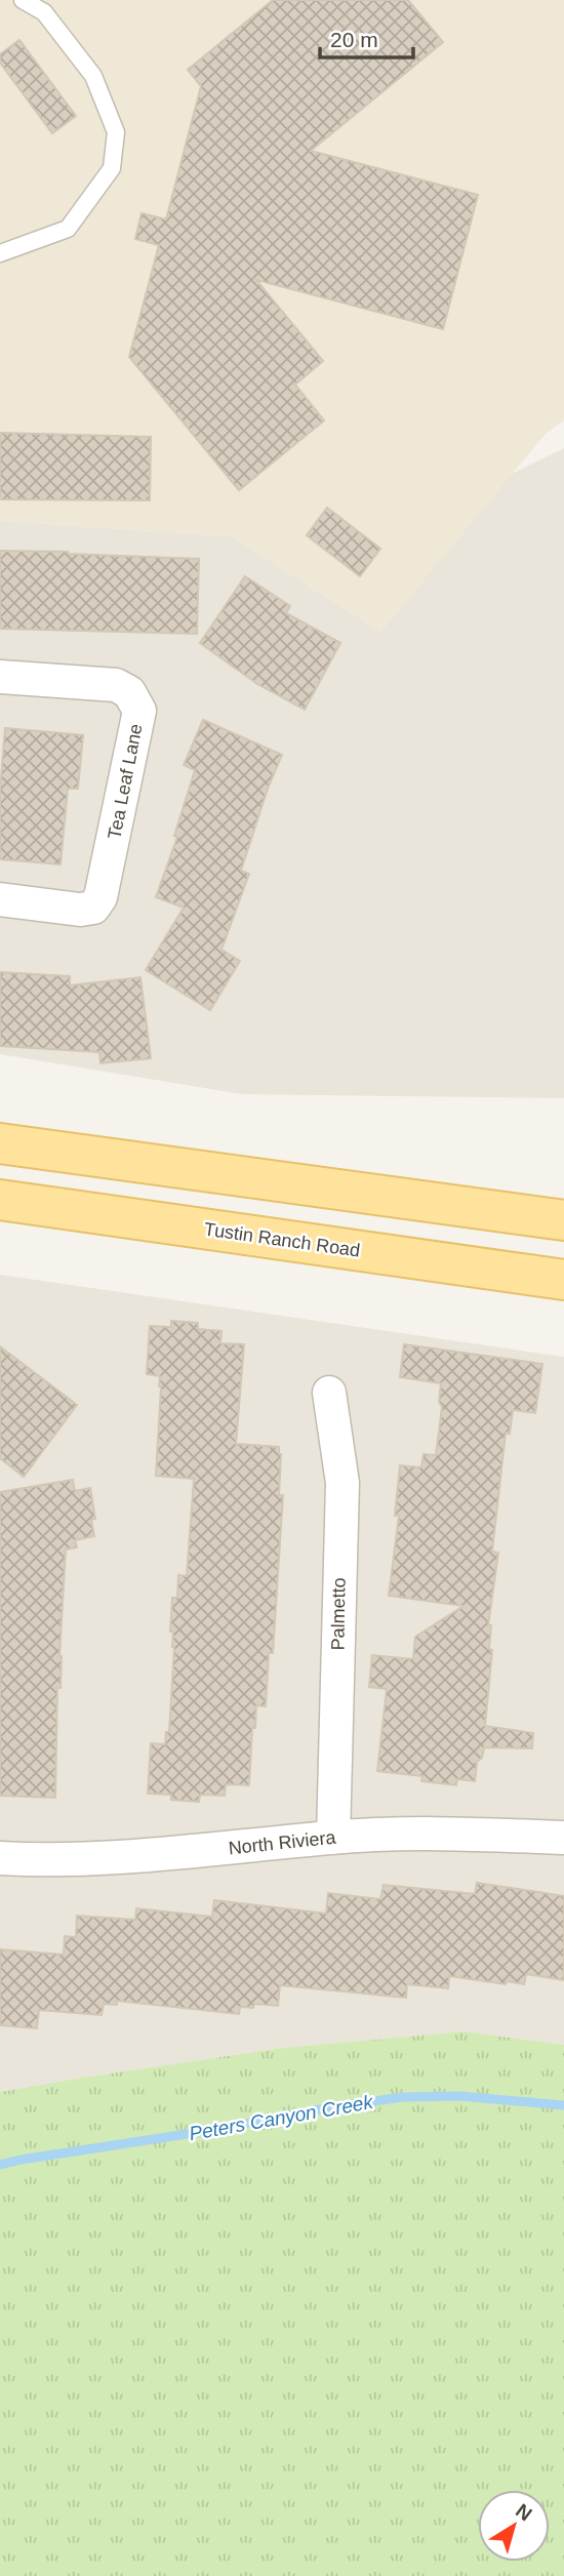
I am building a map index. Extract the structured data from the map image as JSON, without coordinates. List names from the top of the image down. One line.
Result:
{"streets":{"main road":["Tustin Ranch Road"],"street":["Tea Leaf Lane","Palmetto","North Riviera"]},"crossings":[["Palmetto","North Riviera"]],"water":["Peters Canyon Creek"],"scale_bar":"20 m","north":"top right"}
